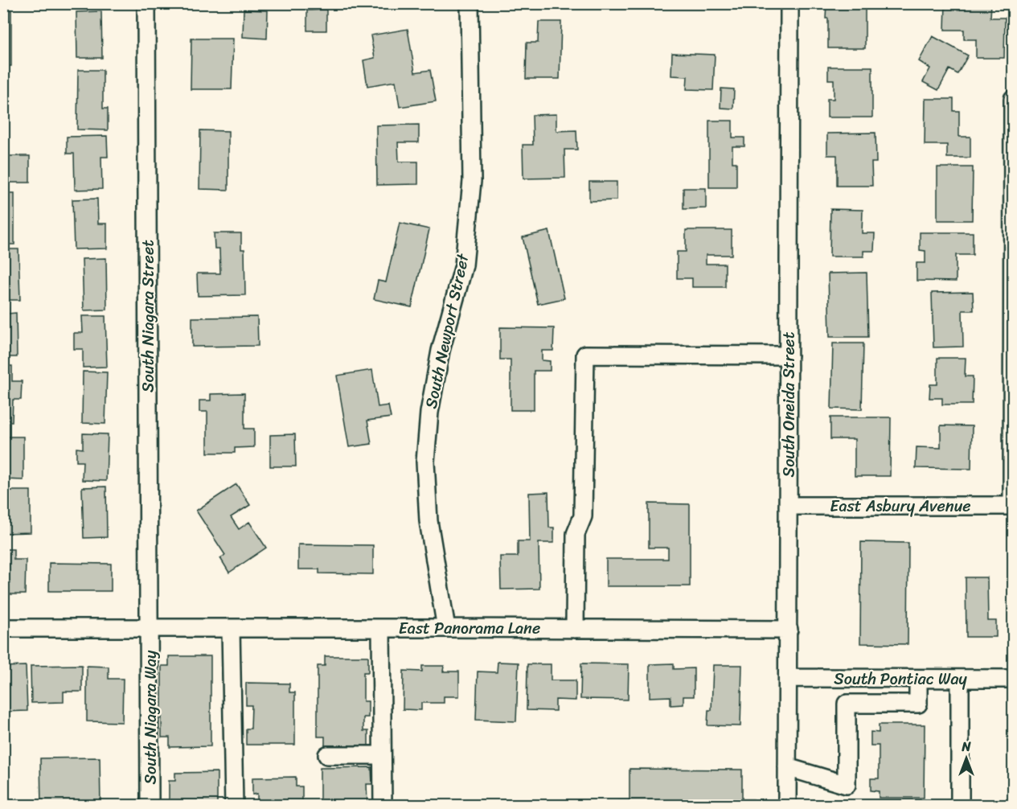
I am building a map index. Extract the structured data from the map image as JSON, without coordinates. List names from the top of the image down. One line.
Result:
{"streets":{"street":["South Niagara Street","South Newport Street","South Oneida Street","East Asbury Avenue","East Panorama Lane","South Pontiac Way","South Niagara Way"]},"crossings":[["South Niagara Street","East Panorama Lane"],["South Niagara Street","South Niagara Way"],["South Newport Street","East Panorama Lane"],["South Oneida Street","East Asbury Avenue"],["South Oneida Street","East Panorama Lane"],["South Oneida Street","South Pontiac Way"],["East Panorama Lane","South Niagara Way"]],"north":"top"}
